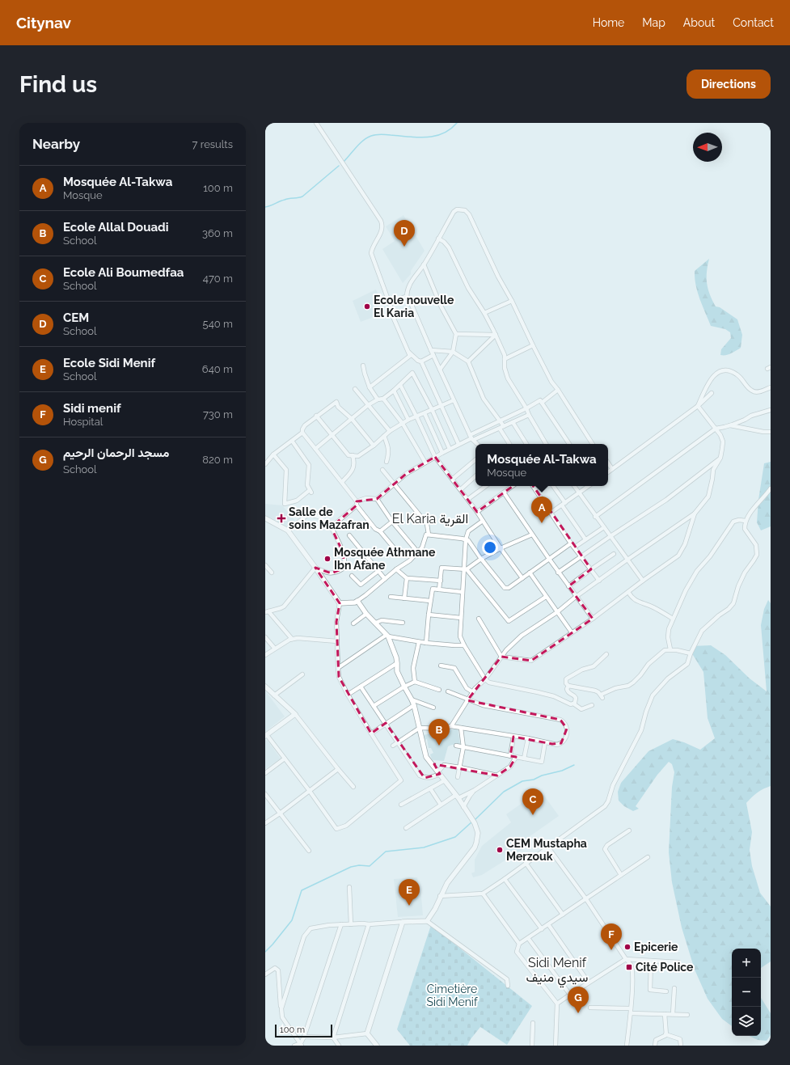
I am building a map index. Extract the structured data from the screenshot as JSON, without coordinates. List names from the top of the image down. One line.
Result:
{"districts":["El Karia القرية","Sidi Menif سيدي منيف"],"parks":["Cimetière Sidi Menif"],"places":{"other":["Ecole nouvelle El Karia","Mosquée Athmane Ibn Afane","CEM Mustapha Merzouk","Epicerie"],"health":["Salle de soins Mazafran"],"transit":["Cité Police"]},"scale_bar":"100 m","north":"left","page":{"header":"Citynav","nav":["Home","Map","About","Contact"],"buttons":"Directions","title":"Find us","heading":["Nearby","7 results"],"list":[{"mark":"A","name":"Mosquée Al-Takwa","note":"Mosque","value":"100 m"},{"mark":"B","name":"Ecole Allal Douadi","note":"School","value":"360 m"},{"mark":"C","name":"Ecole Ali Boumedfaa","note":"School","value":"470 m"},{"mark":"D","name":"CEM","note":"School","value":"540 m"},{"mark":"E","name":"Ecole Sidi Menif","note":"School","value":"640 m"},{"mark":"F","name":"Sidi menif","note":"Hospital","value":"730 m"},{"mark":"G","name":"مسجد الرحمان الرحيم","note":"School","value":"820 m"}],"pins":["D","A","B","C","E","F","G"],"popup":["Mosquée Al-Takwa","Mosque"],"map_buttons":["+","−"],"scale":"100 m"}}
